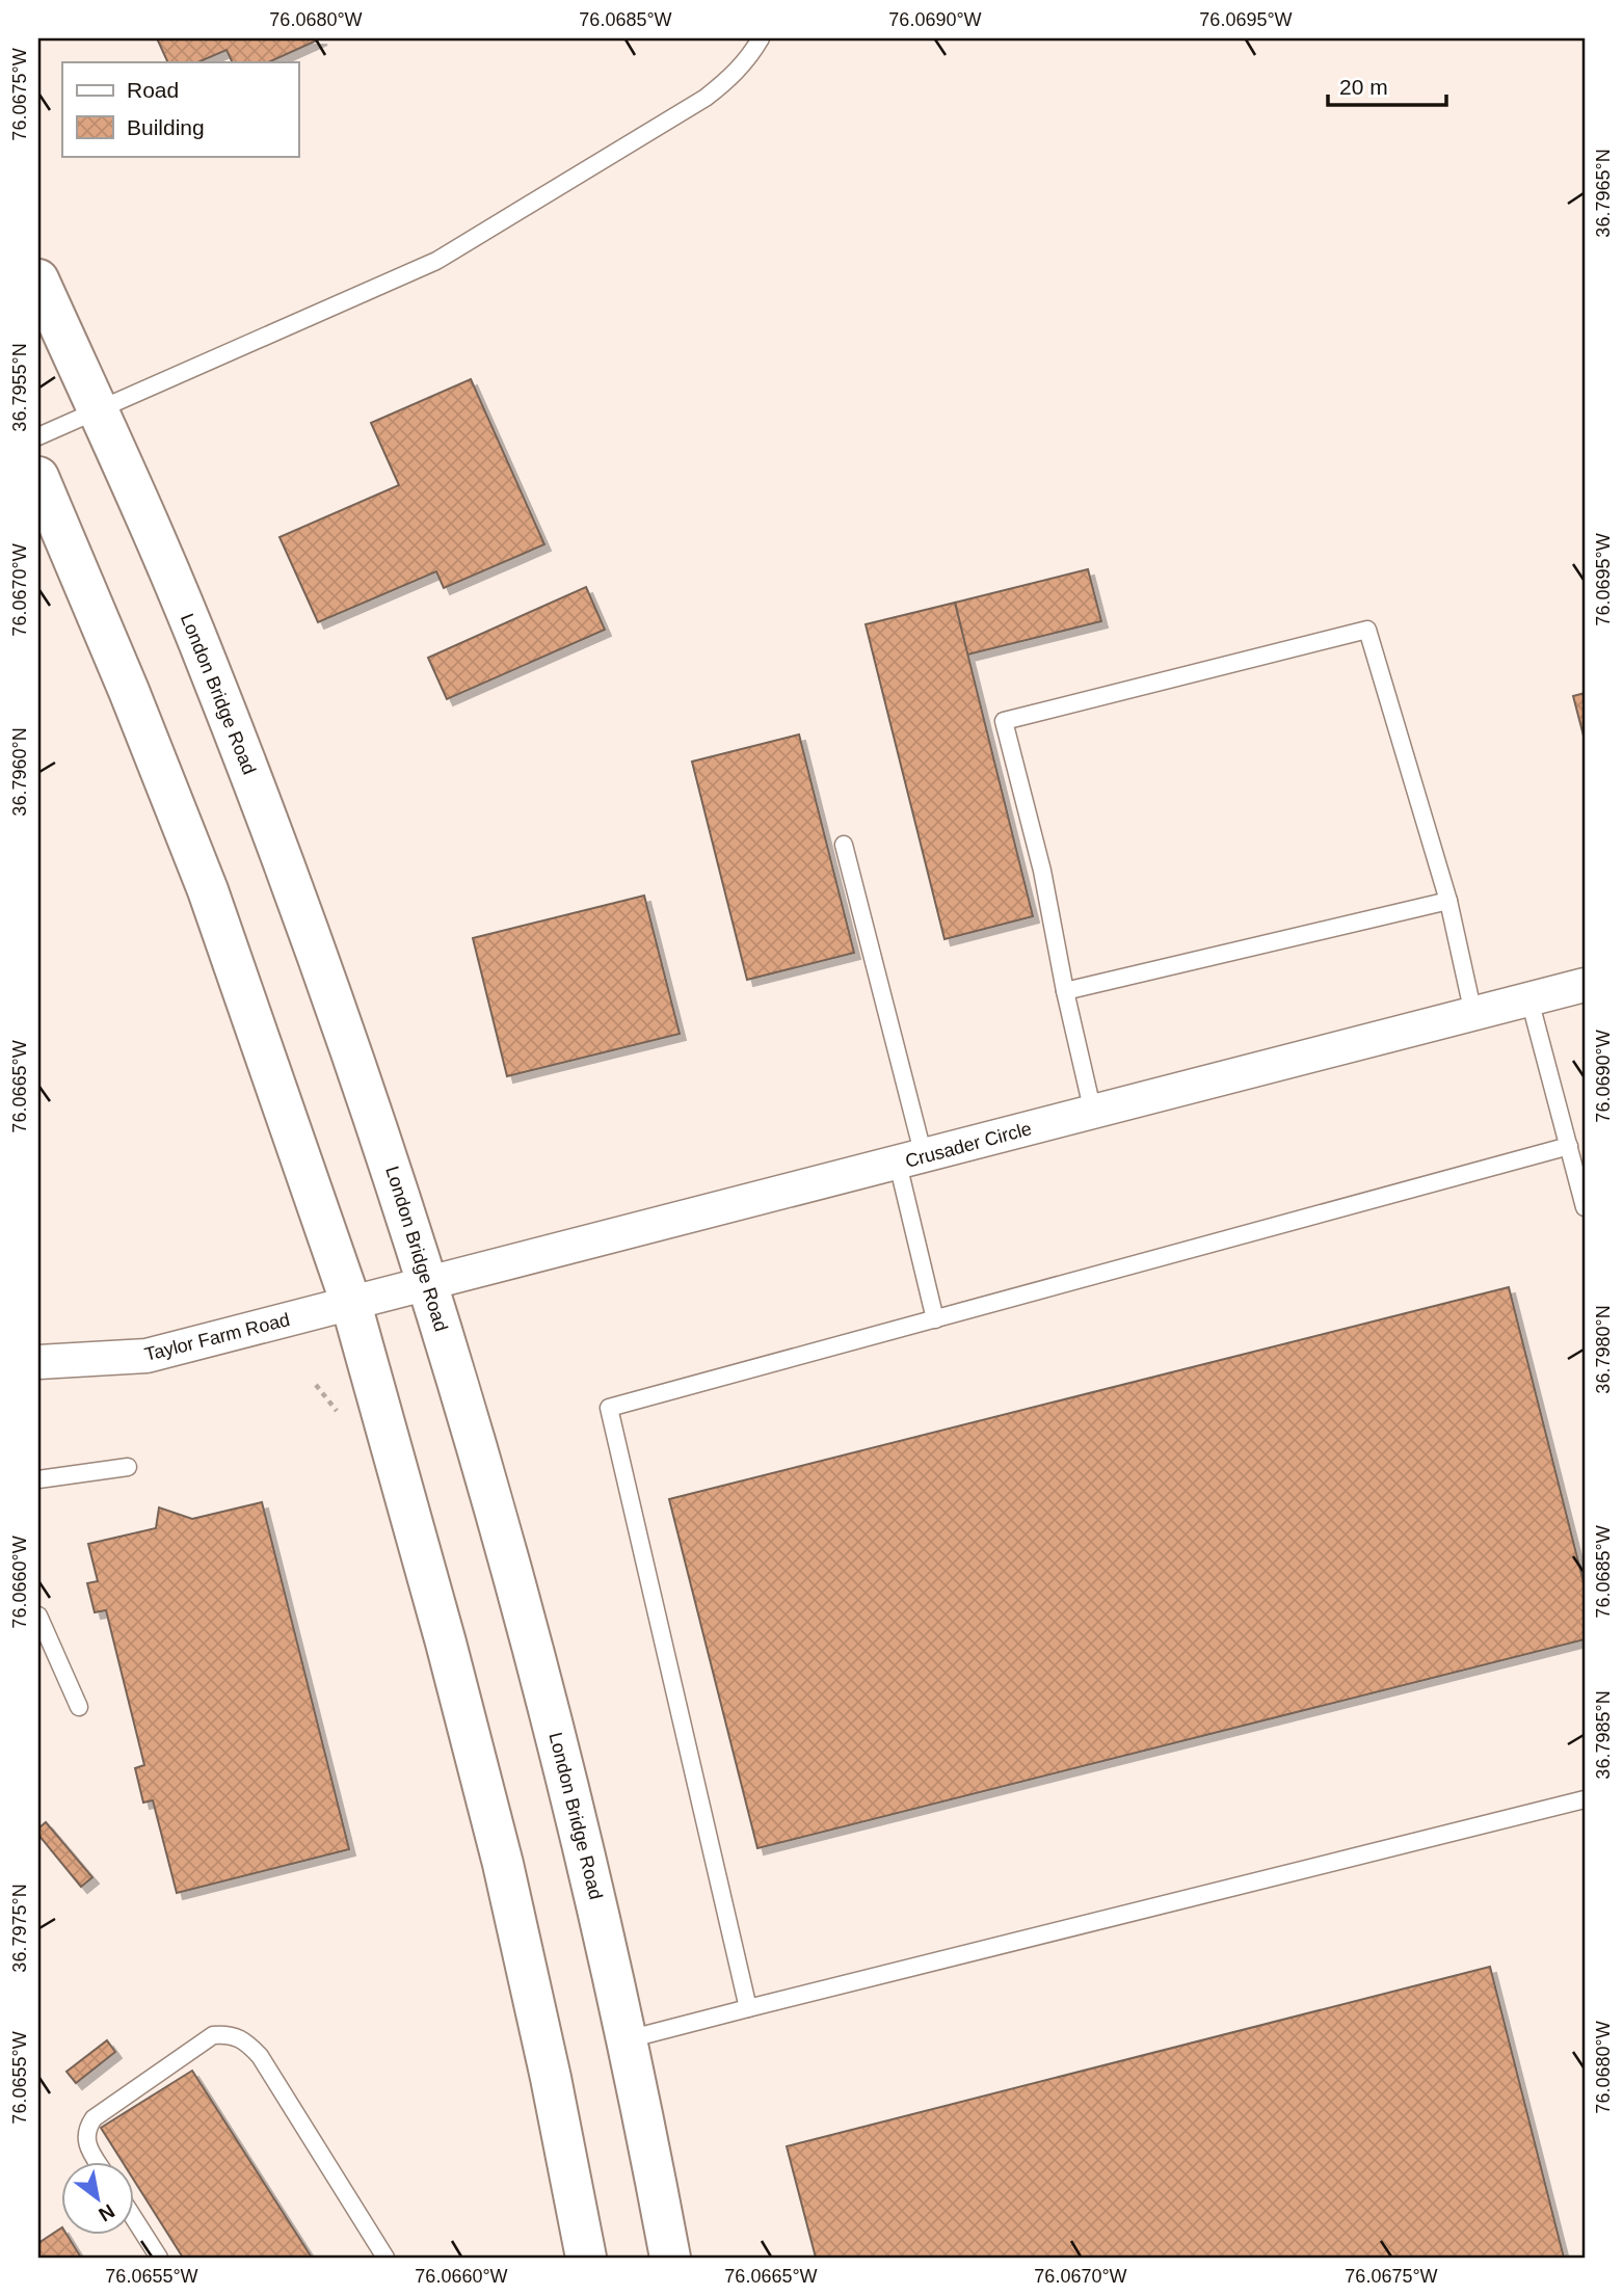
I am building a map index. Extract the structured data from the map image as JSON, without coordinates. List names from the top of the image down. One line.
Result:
{"streets":{"main road":["London Bridge Road"],"street":["Crusader Circle","Taylor Farm Road"]},"crossings":[["London Bridge Road","Crusader Circle"],["Crusader Circle","Taylor Farm Road"]],"legend":["Road","Building"],"scale_bar":"20 m","north":"bottom right","coordinates":["76.0680°W","76.0685°W","76.0690°W","76.0695°W","76.0675°W","36.7965°N","36.7955°N","76.0670°W","36.7960°N","76.0665°W","36.7980°N","76.0660°W","36.7985°N","36.7975°N","76.0655°W"]}
